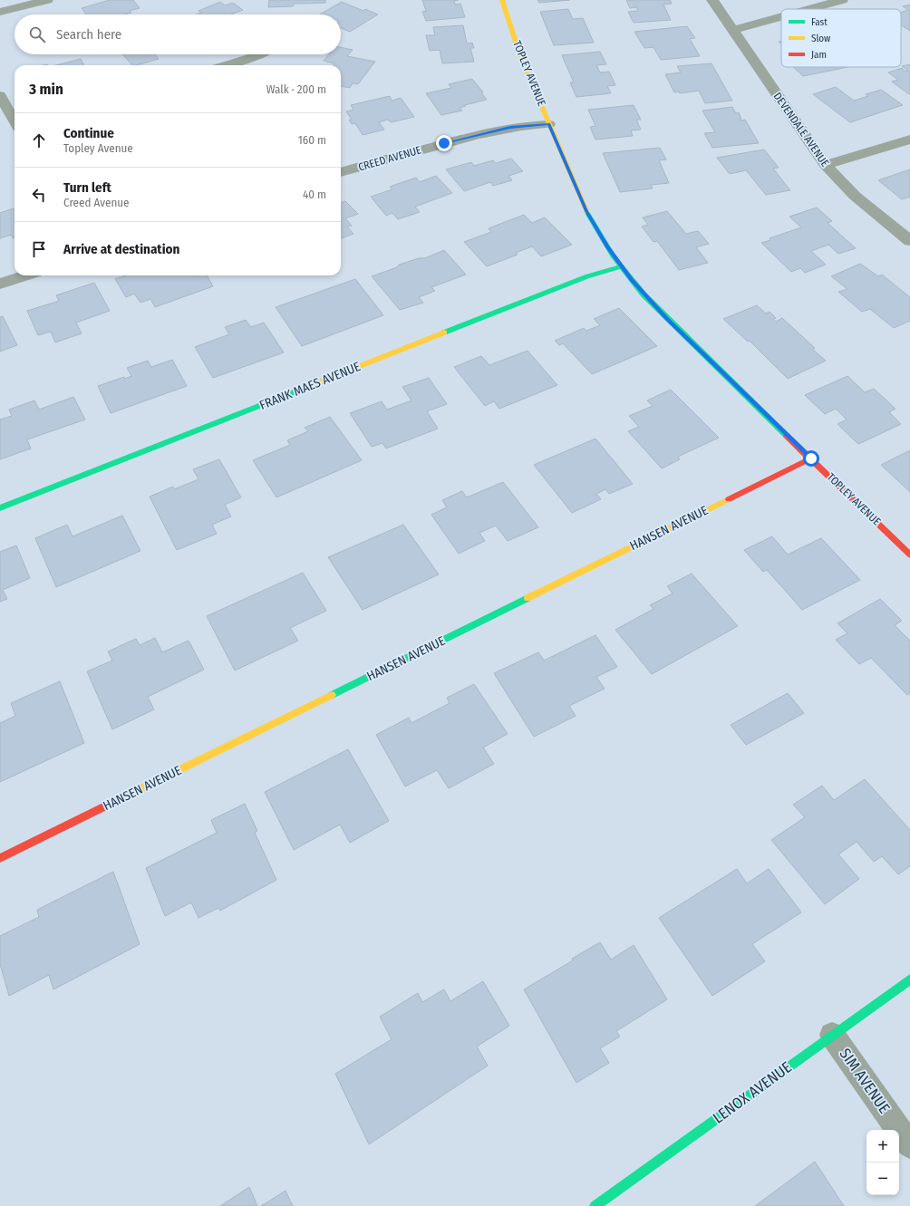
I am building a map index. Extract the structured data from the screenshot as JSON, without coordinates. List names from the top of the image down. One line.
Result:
{"streets":{"street":["TOPLEY AVENUE","DEVENDALE AVENUE","CREED AVENUE","FRANK MAES AVENUE","HANSEN AVENUE","SIM AVENUE","LENOX AVENUE"]},"crossings":[["TOPLEY AVENUE","CREED AVENUE"],["TOPLEY AVENUE","FRANK MAES AVENUE"],["TOPLEY AVENUE","HANSEN AVENUE"],["SIM AVENUE","LENOX AVENUE"]],"legend":["Fast","Slow","Jam"],"page":{"search":"Search here","heading":["3 min","Walk · 200 m"],"list":[["Continue","Topley Avenue","160 m"],["Turn left","Creed Avenue","40 m"],"Arrive at destination"],"map_buttons":["+","−"]}}
